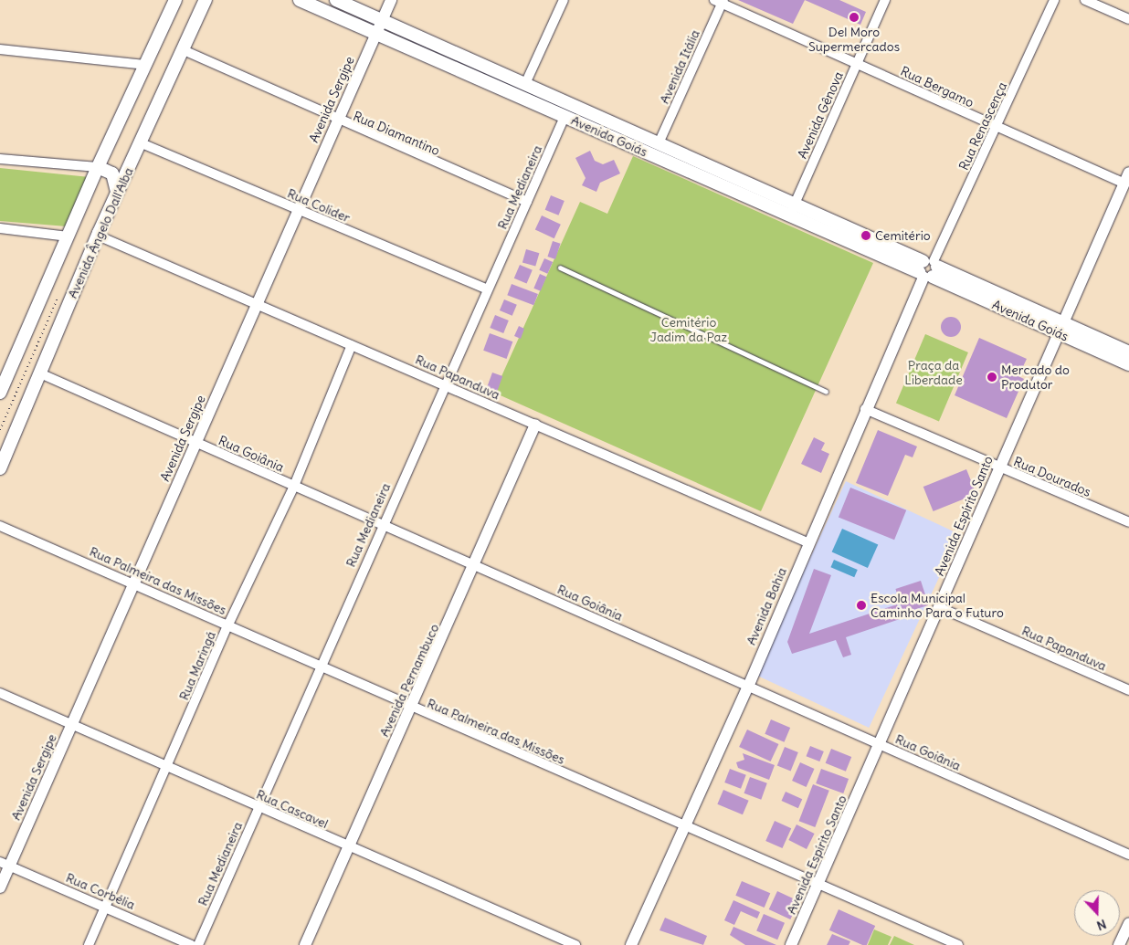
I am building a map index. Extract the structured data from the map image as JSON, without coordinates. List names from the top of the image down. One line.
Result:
{"streets":{"main road":["Avenida Goiás","Avenida Ângelo Dall'Alba"],"street":["Avenida Itália","Rua Bergamo","Avenida Sergipe","Avenida Gênova","Rua Renascença","Rua Diamantino","Rua Medianeira","Rua Colider","Rua Papanduva","Rua Goiânia","Rua Dourados","Avenida Espírito Santo","Rua Palmeira das Missões","Avenida Bahia","Rua Maringá","Avenida Pernambuco","Rua Cascavel","Rua Corbélia"]},"crossings":[["Avenida Itália","Rua Bergamo"],["Avenida Itália","Avenida Goiás"],["Rua Bergamo","Avenida Gênova"],["Rua Bergamo","Rua Renascença"],["Rua Bergamo","Avenida Espírito Santo"],["Avenida Sergipe","Rua Diamantino"],["Avenida Sergipe","Avenida Goiás"],["Avenida Sergipe","Rua Colider"],["Avenida Sergipe","Rua Papanduva"],["Avenida Sergipe","Rua Goiânia"],["Avenida Sergipe","Rua Palmeira das Missões"],["Avenida Sergipe","Rua Cascavel"],["Avenida Sergipe","Rua Corbélia"],["Avenida Gênova","Avenida Goiás"],["Rua Renascença","Avenida Goiás"],["Rua Renascença","Avenida Bahia"],["Rua Diamantino","Rua Medianeira"],["Rua Diamantino","Avenida Ângelo Dall'Alba"],["Avenida Goiás","Rua Medianeira"],["Avenida Goiás","Avenida Espírito Santo"],["Avenida Goiás","Avenida Bahia"],["Rua Medianeira","Rua Colider"],["Rua Medianeira","Rua Papanduva"],["Rua Medianeira","Rua Goiânia"],["Rua Medianeira","Rua Palmeira das Missões"],["Rua Medianeira","Rua Cascavel"],["Rua Colider","Avenida Ângelo Dall'Alba"],["Avenida Ângelo Dall'Alba","Rua Papanduva"],["Avenida Ângelo Dall'Alba","Rua Goiânia"],["Rua Papanduva","Avenida Espírito Santo"],["Rua Papanduva","Avenida Bahia"],["Rua Papanduva","Rua Maringá"],["Rua Papanduva","Avenida Pernambuco"],["Rua Goiânia","Avenida Espírito Santo"],["Rua Goiânia","Avenida Bahia"],["Rua Goiânia","Rua Maringá"],["Rua Goiânia","Avenida Pernambuco"],["Rua Dourados","Avenida Espírito Santo"],["Rua Dourados","Avenida Bahia"],["Avenida Espírito Santo","Rua Palmeira das Missões"],["Rua Palmeira das Missões","Avenida Bahia"],["Rua Palmeira das Missões","Rua Maringá"],["Rua Palmeira das Missões","Avenida Pernambuco"],["Rua Maringá","Rua Cascavel"],["Rua Maringá","Rua Corbélia"],["Avenida Pernambuco","Rua Cascavel"]],"parks":["Cemitério Jadim da Paz","Praça da Liberdade"],"places":["Del Moro Supermercados","Cemitério","Mercado do Produtor","Escola Municipal Caminho Para o Futuro"],"north":"bottom"}
